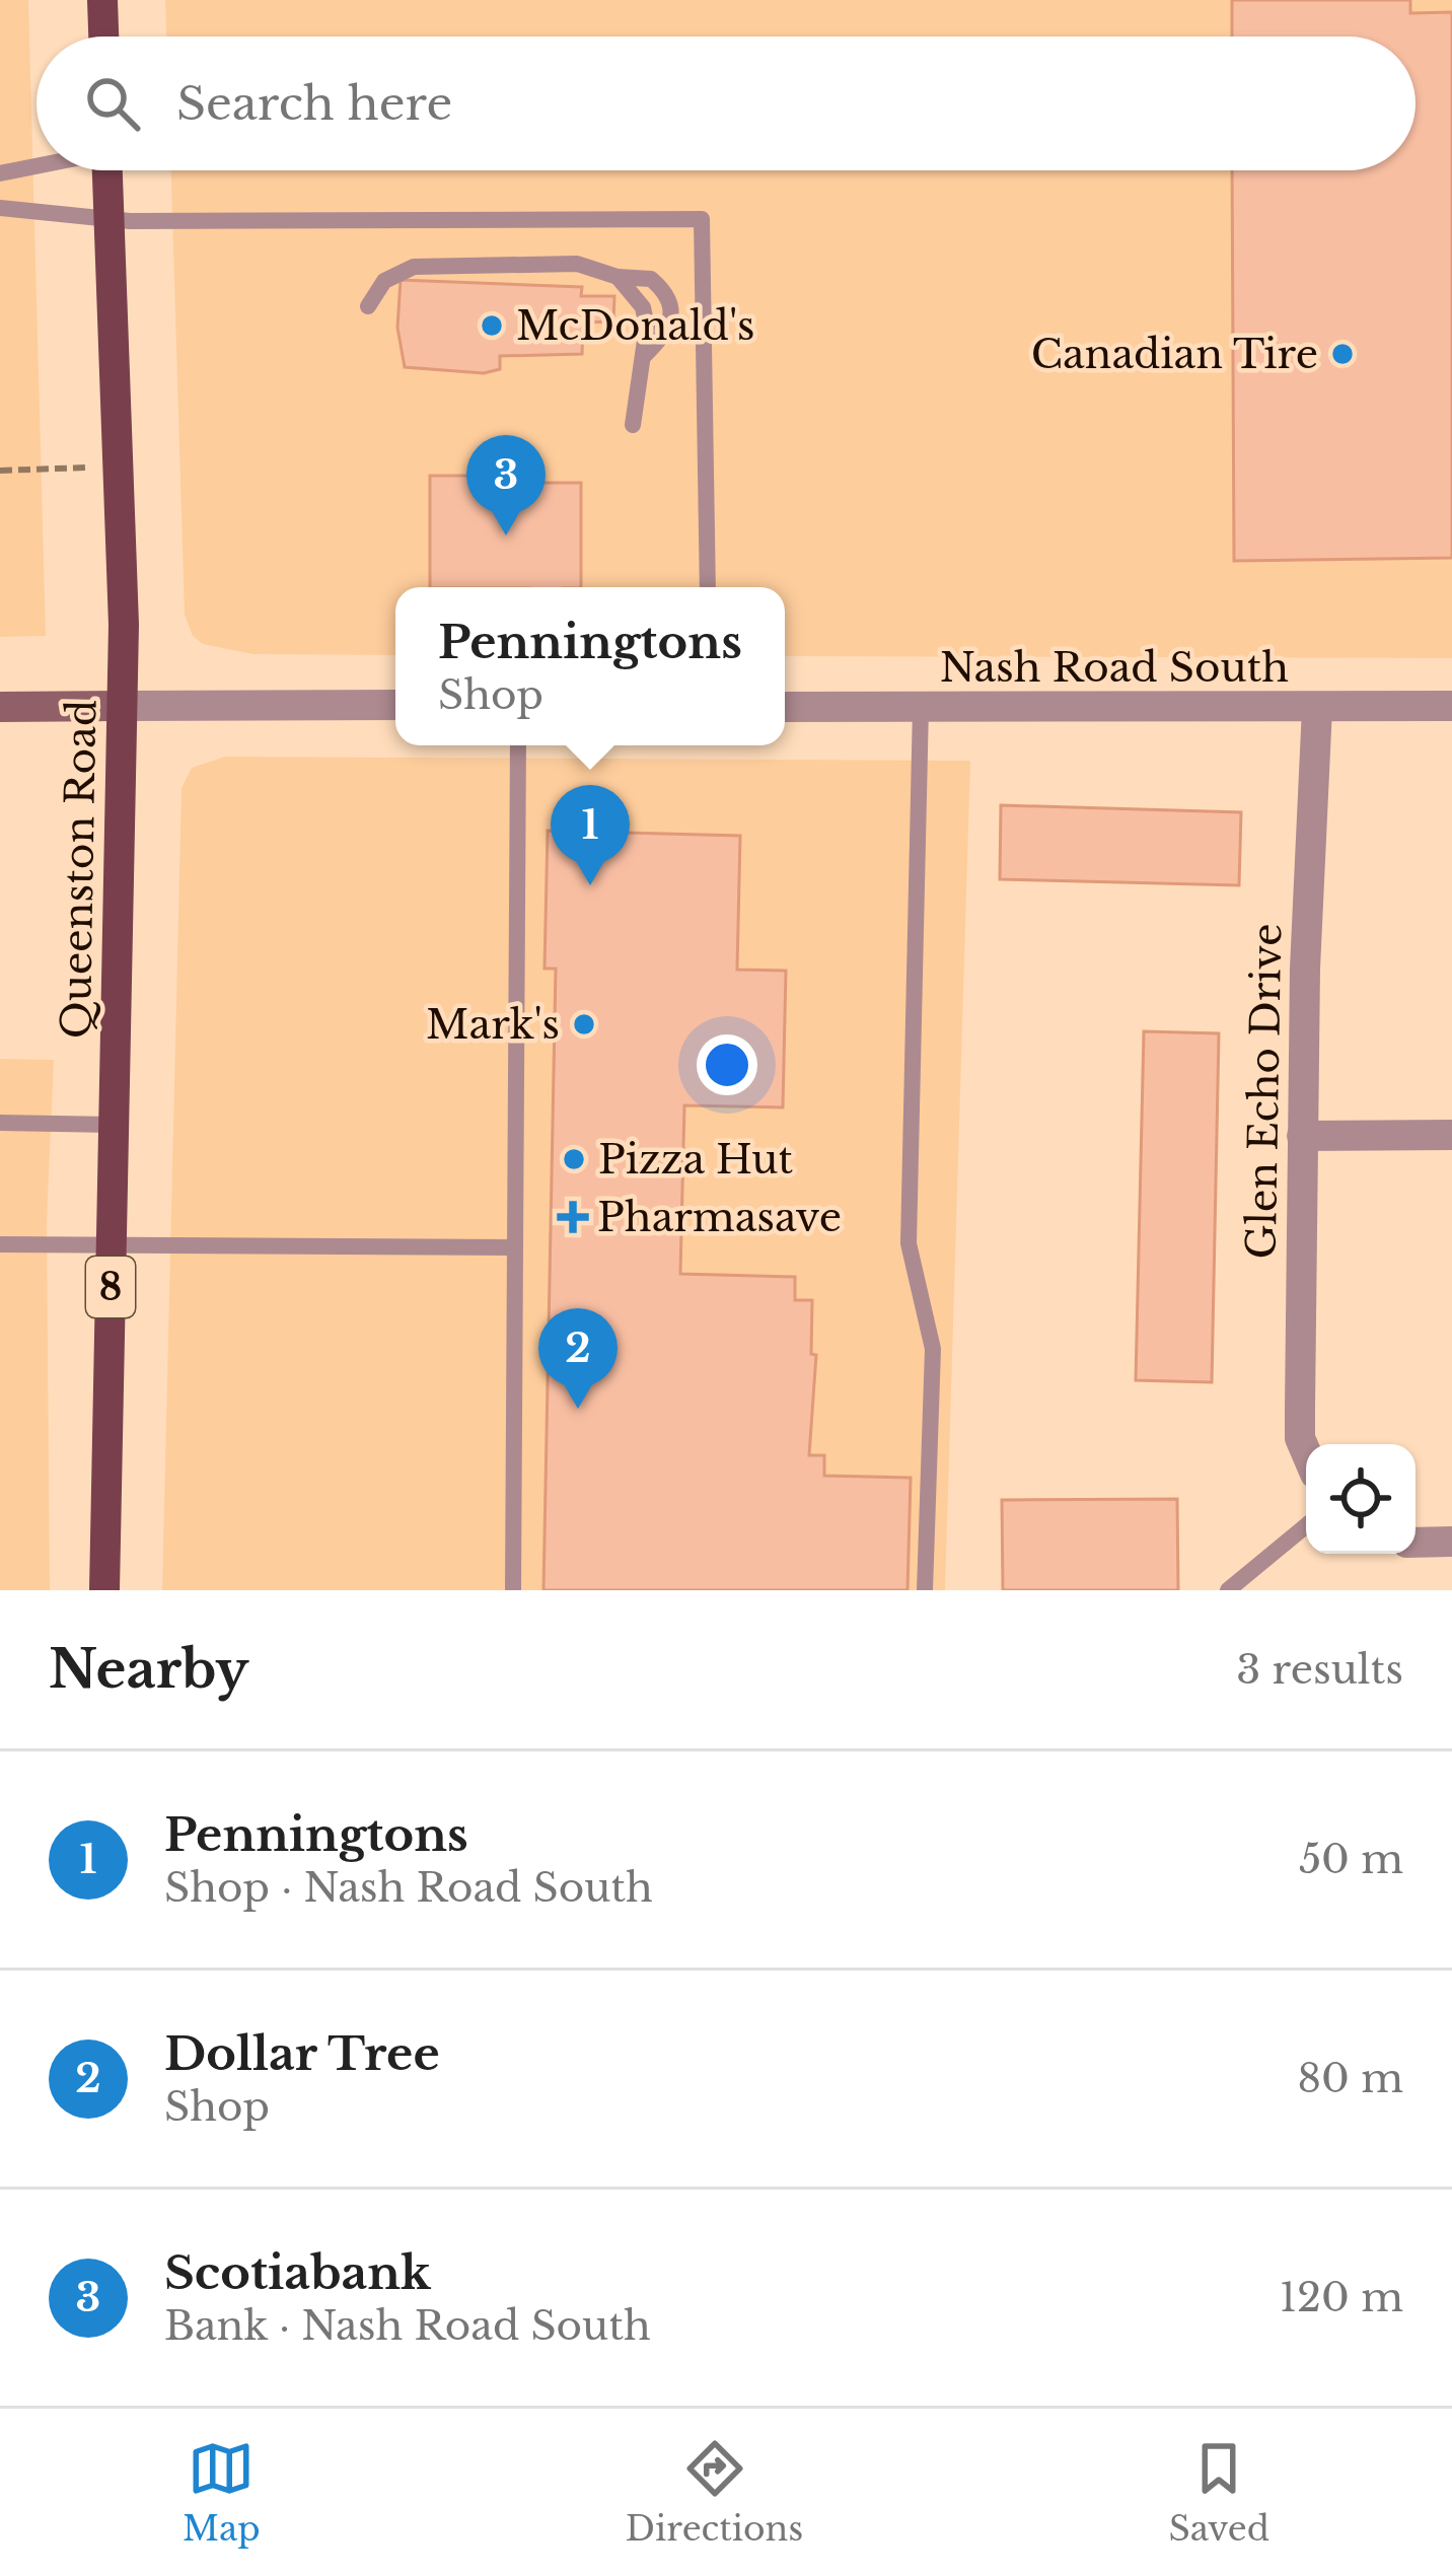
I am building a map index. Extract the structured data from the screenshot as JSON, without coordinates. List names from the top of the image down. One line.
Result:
{"streets":{"main road":["Queenston Road","8"],"street":["Nash Road South","Glen Echo Drive"]},"crossings":[["Nash Road South","Glen Echo Drive"]],"places":{"other":["McDonald's","Canadian Tire","Mark's","Pizza Hut"],"health":["Pharmasave"]},"page":{"search":"Search here","pins":["3","1","2"],"popup":["Penningtons","Shop"],"heading":["Nearby","3 results"],"list":[{"mark":"1","name":"Penningtons","note":"Shop · Nash Road South","value":"50 m"},{"mark":"2","name":"Dollar Tree","note":"Shop","value":"80 m"},{"mark":"3","name":"Scotiabank","note":"Bank · Nash Road South","value":"120 m"}],"nav":["Map","Directions","Saved"]}}
